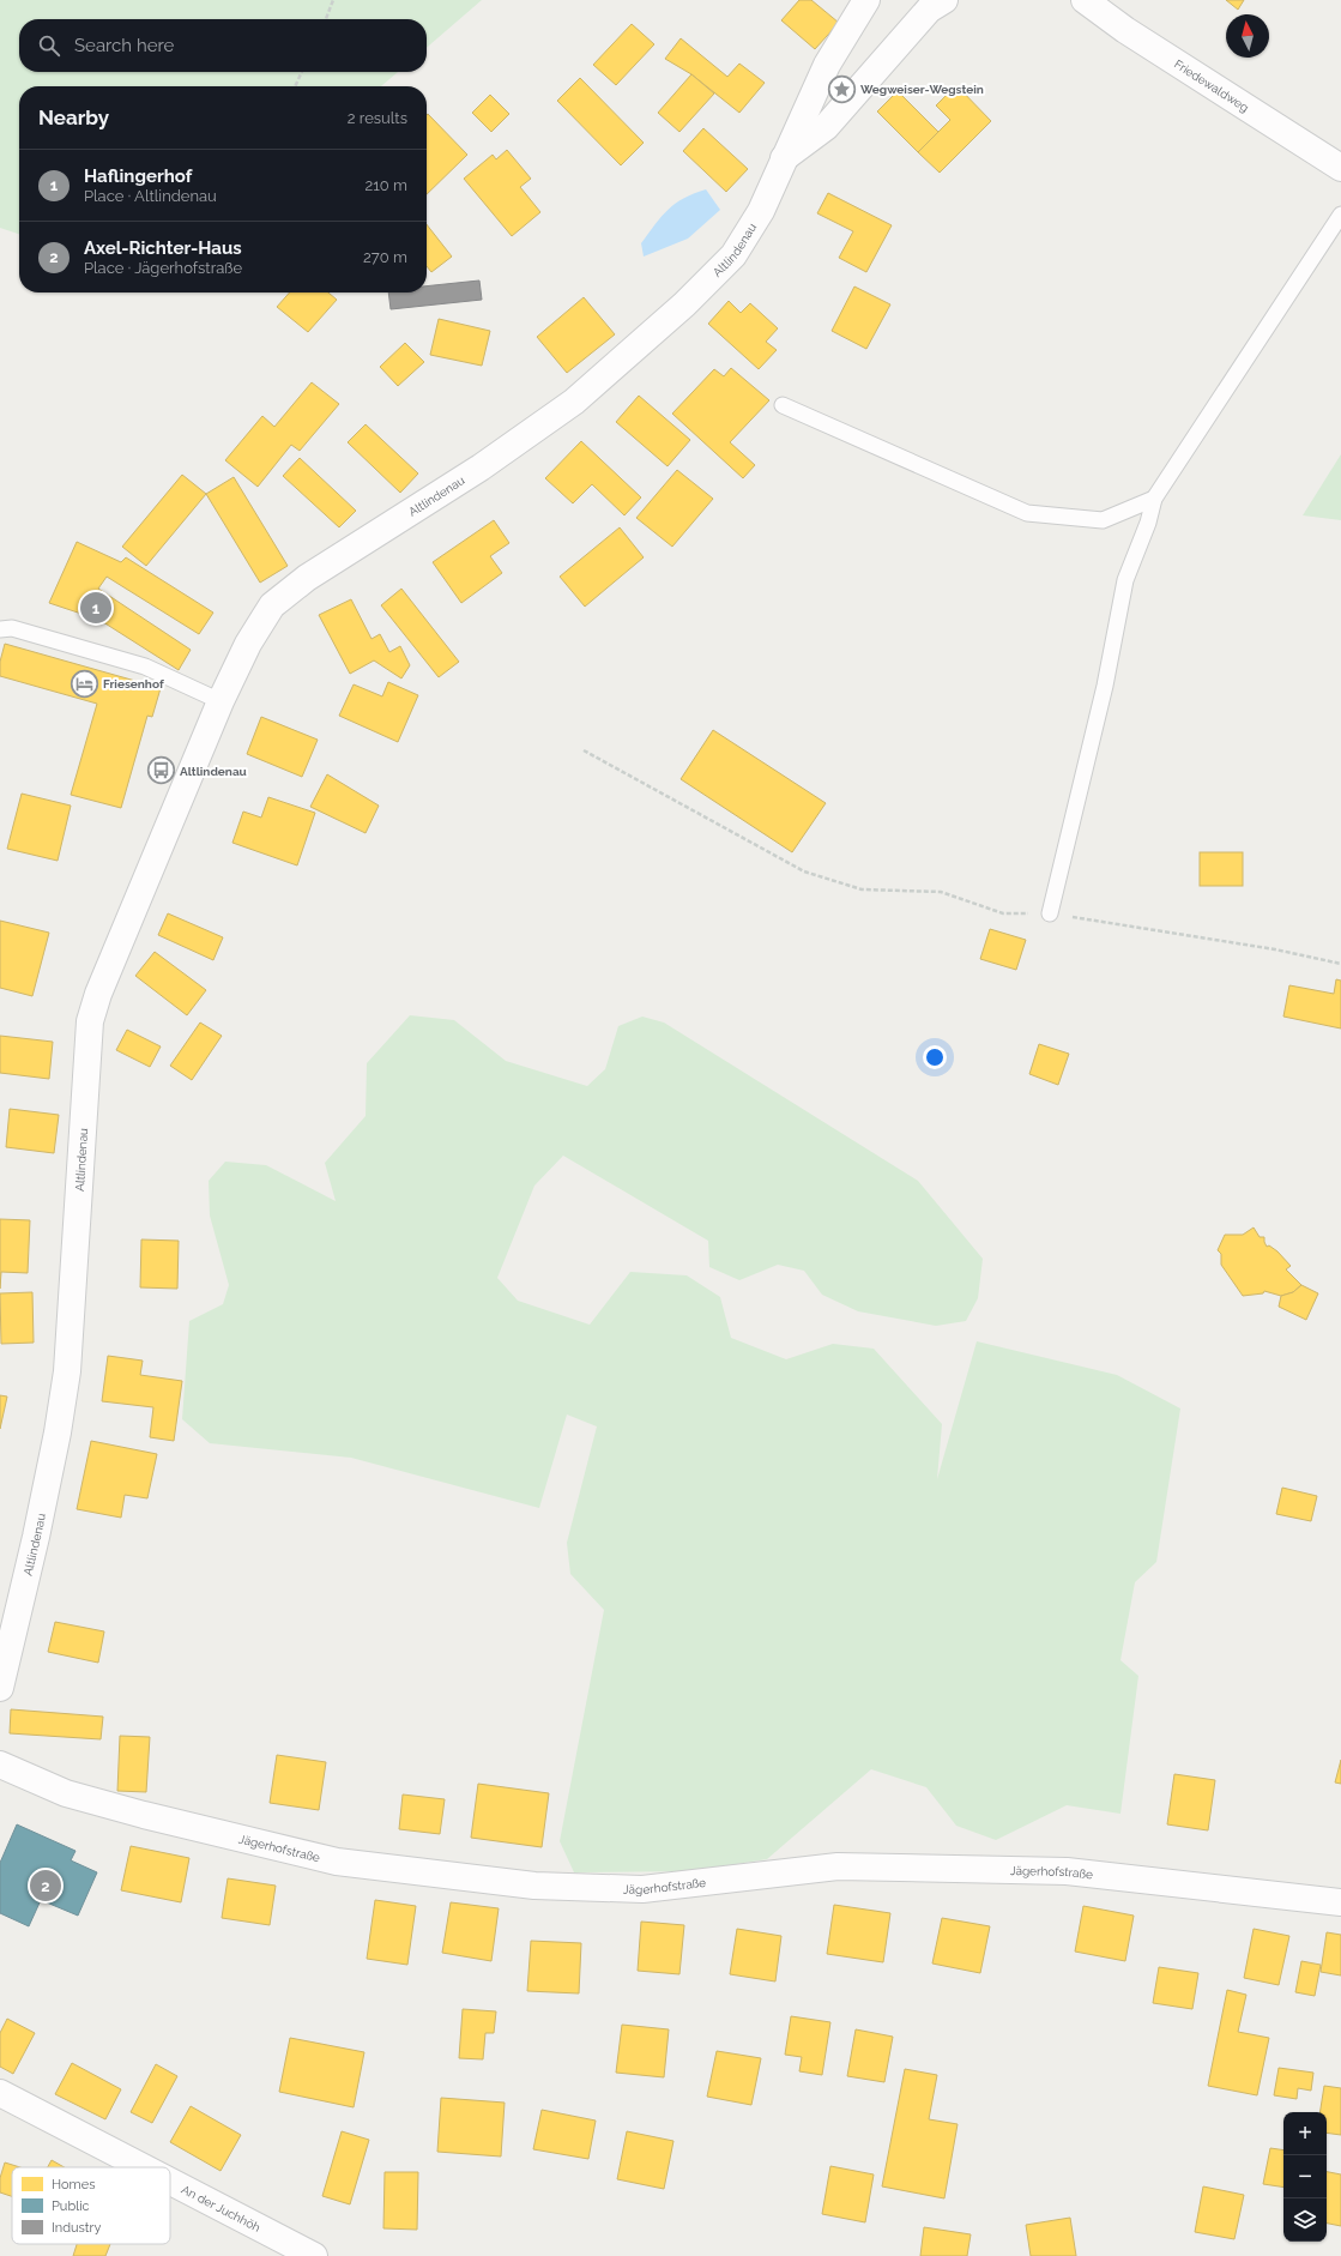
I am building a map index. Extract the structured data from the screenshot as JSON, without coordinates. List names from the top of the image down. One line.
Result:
{"streets":{"street":["Friedewaldweg","Altlindenau","Jägerhofstraße","An der Juchhöh"]},"places":{"place":["Wegweiser-Wegstein"],"hotel":["Friesenhof"],"bus stop":["Altlindenau"]},"legend":["Homes","Public","Industry"],"north":"top","page":{"search":"Search here","heading":["Nearby","2 results"],"list":[{"mark":"1","name":"Haflingerhof","note":"Place · Altlindenau","value":"210 m"},{"mark":"2","name":"Axel-Richter-Haus","note":"Place · Jägerhofstraße","value":"270 m"}],"pins":["1","2"],"map_buttons":["+","−"]}}
